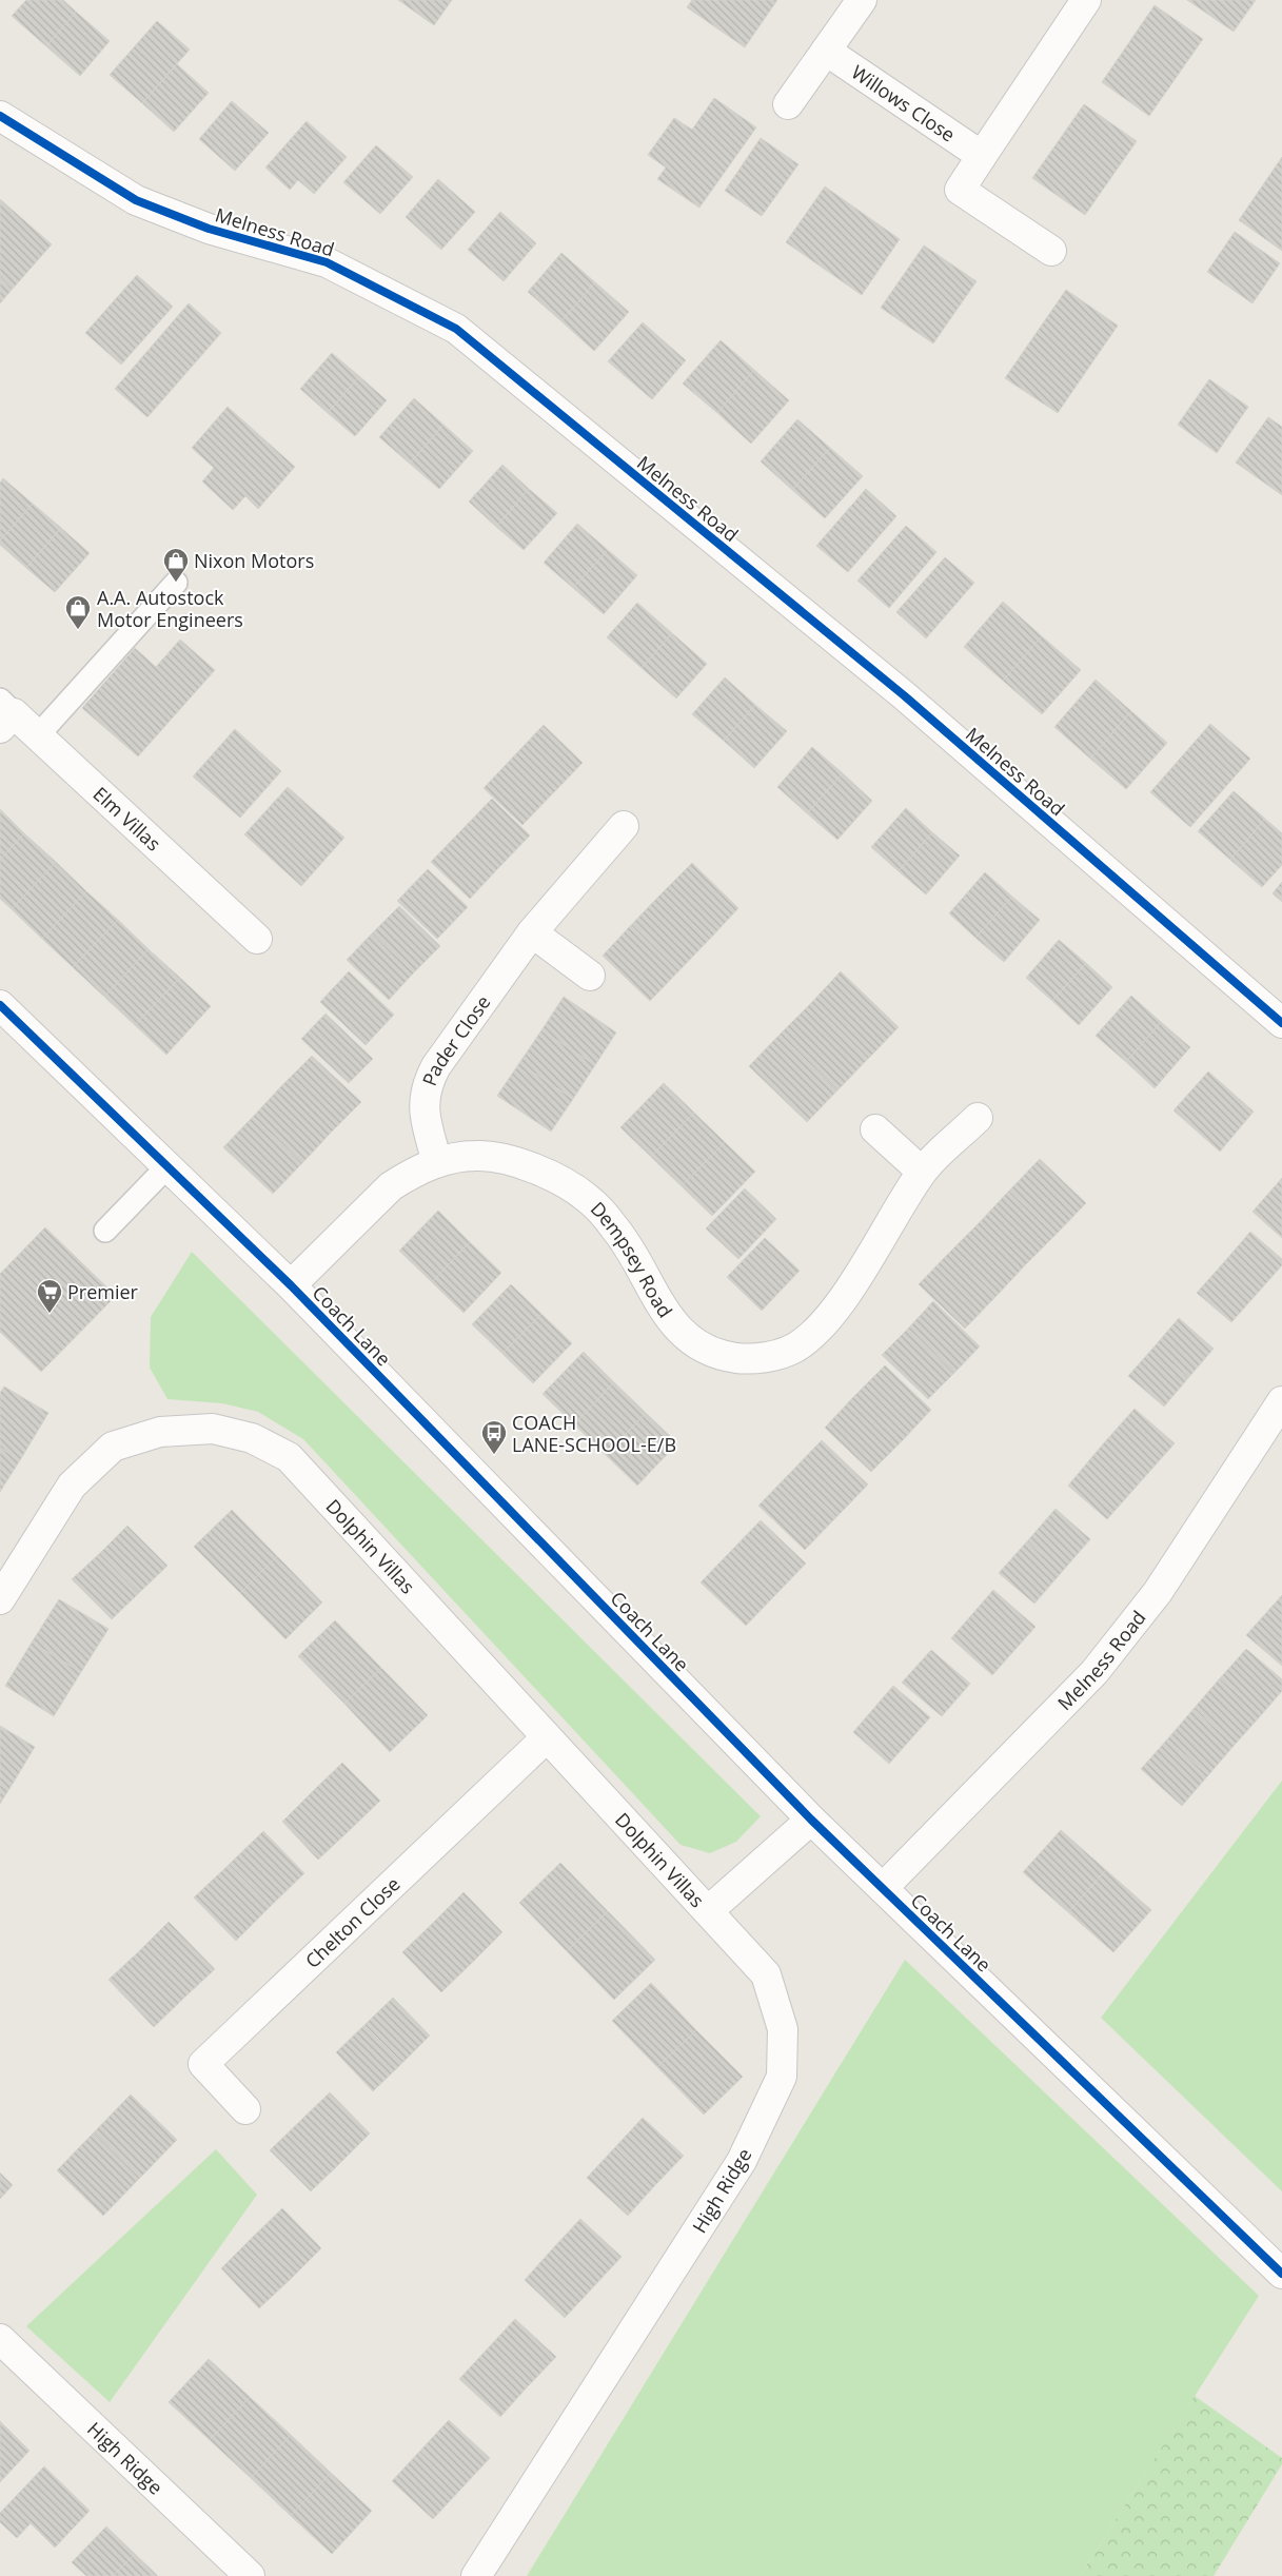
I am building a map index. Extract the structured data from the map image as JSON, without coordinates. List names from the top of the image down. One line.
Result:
{"streets":{"street":["Willows Close","Melness Road","Elm Villas","Pader Close","Dempsey Road","Coach Lane","Dolphin Villas","Chelton Close","High Ridge"]},"crossings":[["Melness Road","Coach Lane"],["Pader Close","Dempsey Road"],["Dempsey Road","Coach Lane"],["Dolphin Villas","Chelton Close"],["Dolphin Villas","High Ridge"]],"places":{"shop":["Nixon Motors","A.A. Autostock Motor Engineers"],"supermarket":["Premier"],"bus stop":["COACH LANE-SCHOOL-E/B"]}}
